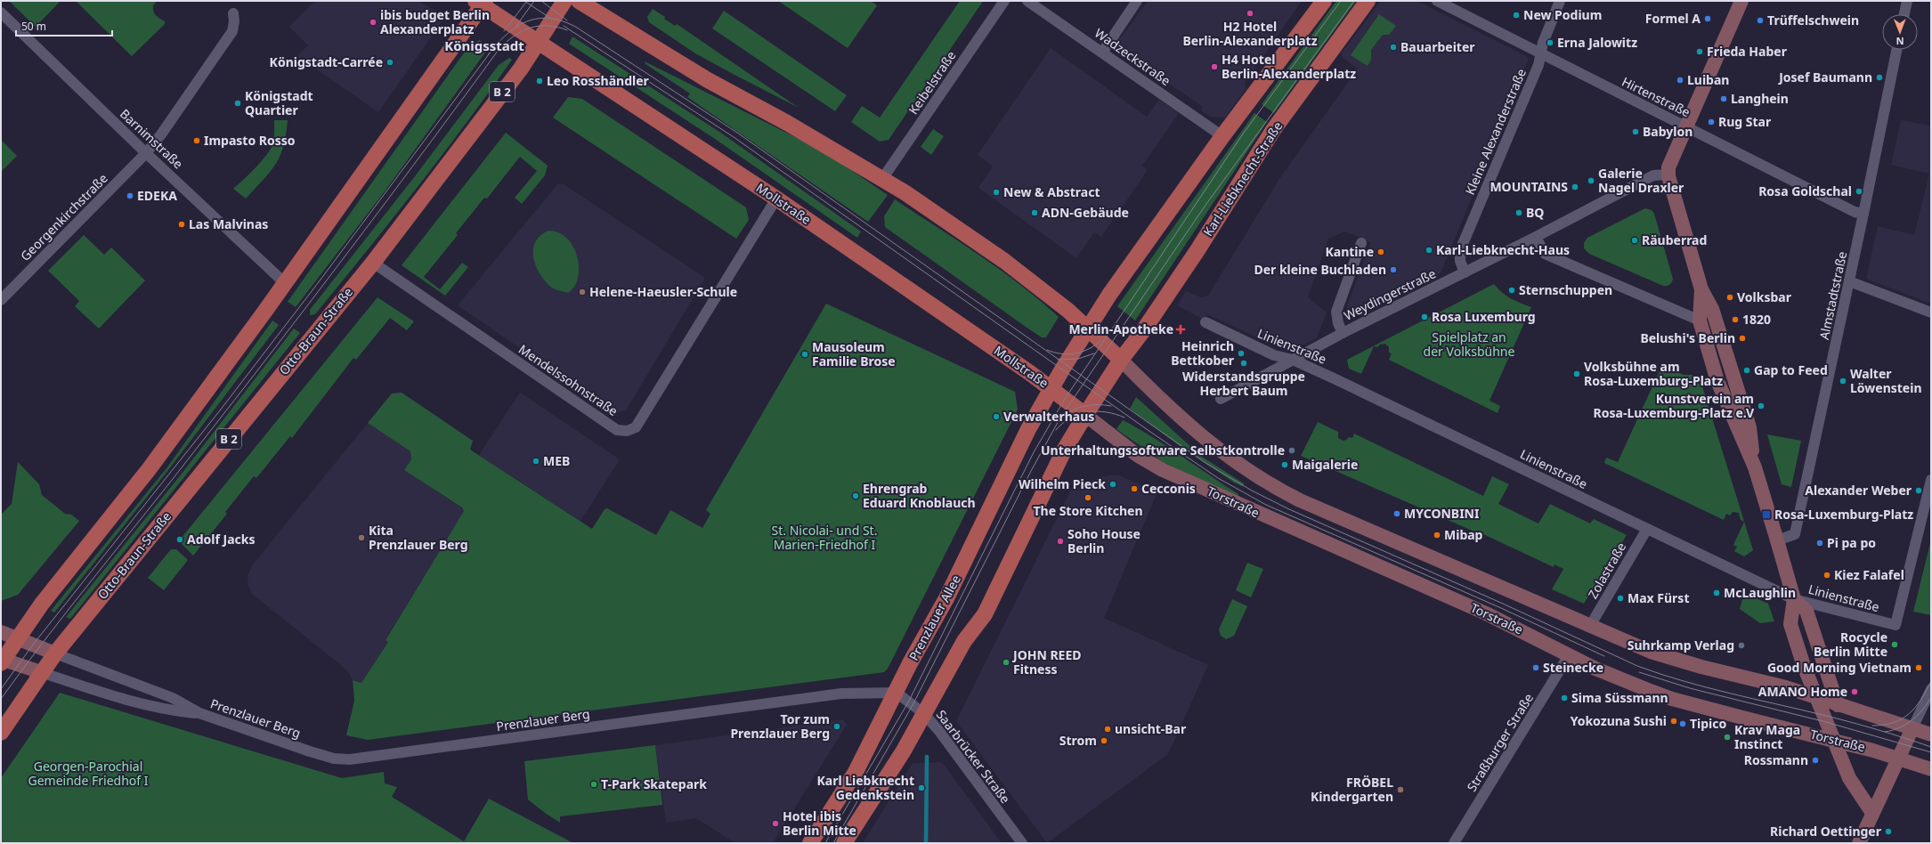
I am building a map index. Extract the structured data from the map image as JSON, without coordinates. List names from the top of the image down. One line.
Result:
{"streets":{"main road":["B 2","Karl-Liebknecht-Straße","Mollstraße","Otto-Braun-Straße","Torstraße","Prenzlauer Allee"],"street":["Wadzeckstraße","Keibelstraße","Hirtenstraße","Kleine Alexanderstraße","Barnimstraße","Georgenkirchstraße","Weydingerstraße","Almstadtstraße","Linienstraße","Mendelssohnstraße","Zolastraße","Prenzlauer Berg","Straßburger Straße","Saarbrücker Straße"]},"crossings":[["B 2","Otto-Braun-Straße"],["B 2","Prenzlauer Berg"],["Hirtenstraße","Kleine Alexanderstraße"],["Hirtenstraße","Almstadtstraße"],["Kleine Alexanderstraße","Weydingerstraße"],["Barnimstraße","Georgenkirchstraße"],["Karl-Liebknecht-Straße","Mollstraße"],["Karl-Liebknecht-Straße","Torstraße"],["Mollstraße","Otto-Braun-Straße"],["Mollstraße","Mendelssohnstraße"],["Mollstraße","Torstraße"],["Mollstraße","Prenzlauer Allee"],["Weydingerstraße","Linienstraße"],["Otto-Braun-Straße","Mendelssohnstraße"],["Otto-Braun-Straße","Prenzlauer Berg"],["Linienstraße","Zolastraße"],["Torstraße","Straßburger Straße"],["Prenzlauer Allee","Prenzlauer Berg"],["Prenzlauer Allee","Saarbrücker Straße"],["Prenzlauer Berg","Saarbrücker Straße"]],"districts":["Königsstadt"],"parks":["Spielplatz an der Volksbühne","St. Nicolai- und St. Marien-Friedhof I","Georgen-Parochial Gemeinde Friedhof I"],"places":{"other":["H2 Hotel Berlin-Alexanderplatz","New Podium","Formel A","Trüffelschwein","ibis budget Berlin Alexanderplatz","Erna Jalowitz","Bauarbeiter","Frieda Haber","Königstadt-Carrée","H4 Hotel Berlin-Alexanderplatz","Josef Baumann","Luiban","Leo Rosshändler","Langhein","Königstadt Quartier","Rug Star","Babylon","Impasto Rosso","Galerie Nagel Draxler","MOUNTAINS","Rosa Goldschal","New & Abstract","EDEKA","ADN-Gebäude","BQ","Las Malvinas","Räuberrad","Karl-Liebknecht-Haus","Kantine","Der kleine Buchladen","Sternschuppen","Helene-Haeusler-Schule","Volksbar","Rosa Luxemburg","1820","Belushi's Berlin","Heinrich Bettkober","Mausoleum Familie Brose","Widerstandsgruppe Herbert Baum","Gap to Feed","Volksbühne am Rosa-Luxemburg-Platz","Walter Löwenstein","Kunstverein am Rosa-Luxemburg-Platz e.V","Verwalterhaus","Unterhaltungssoftware Selbstkontrolle","MEB","Maigalerie","Wilhelm Pieck","Cecconis","Alexander Weber","Ehrengrab Eduard Knoblauch","The Store Kitchen","MYCONBINI","Mibap","Kita Prenzlauer Berg","Adolf Jacks","Soho House Berlin","Pi pa po","Kiez Falafel","McLaughlin","Max Fürst","Rocycle Berlin Mitte","Suhrkamp Verlag","JOHN REED Fitness","Steinecke","Good Morning Vietnam","AMANO Home","Sima Süssmann","Yokozuna Sushi","Tipico","Tor zum Prenzlauer Berg","unsicht-Bar","Krav Maga Instinct","Strom","Rossmann","T-Park Skatepark","Karl Liebknecht Gedenkstein","FRÖBEL Kindergarten","Hotel ibis Berlin Mitte","Richard Oettinger"],"health":["Merlin-Apotheke"],"transit":["Rosa-Luxemburg-Platz"]},"scale_bar":"50 m","north":"bottom"}
